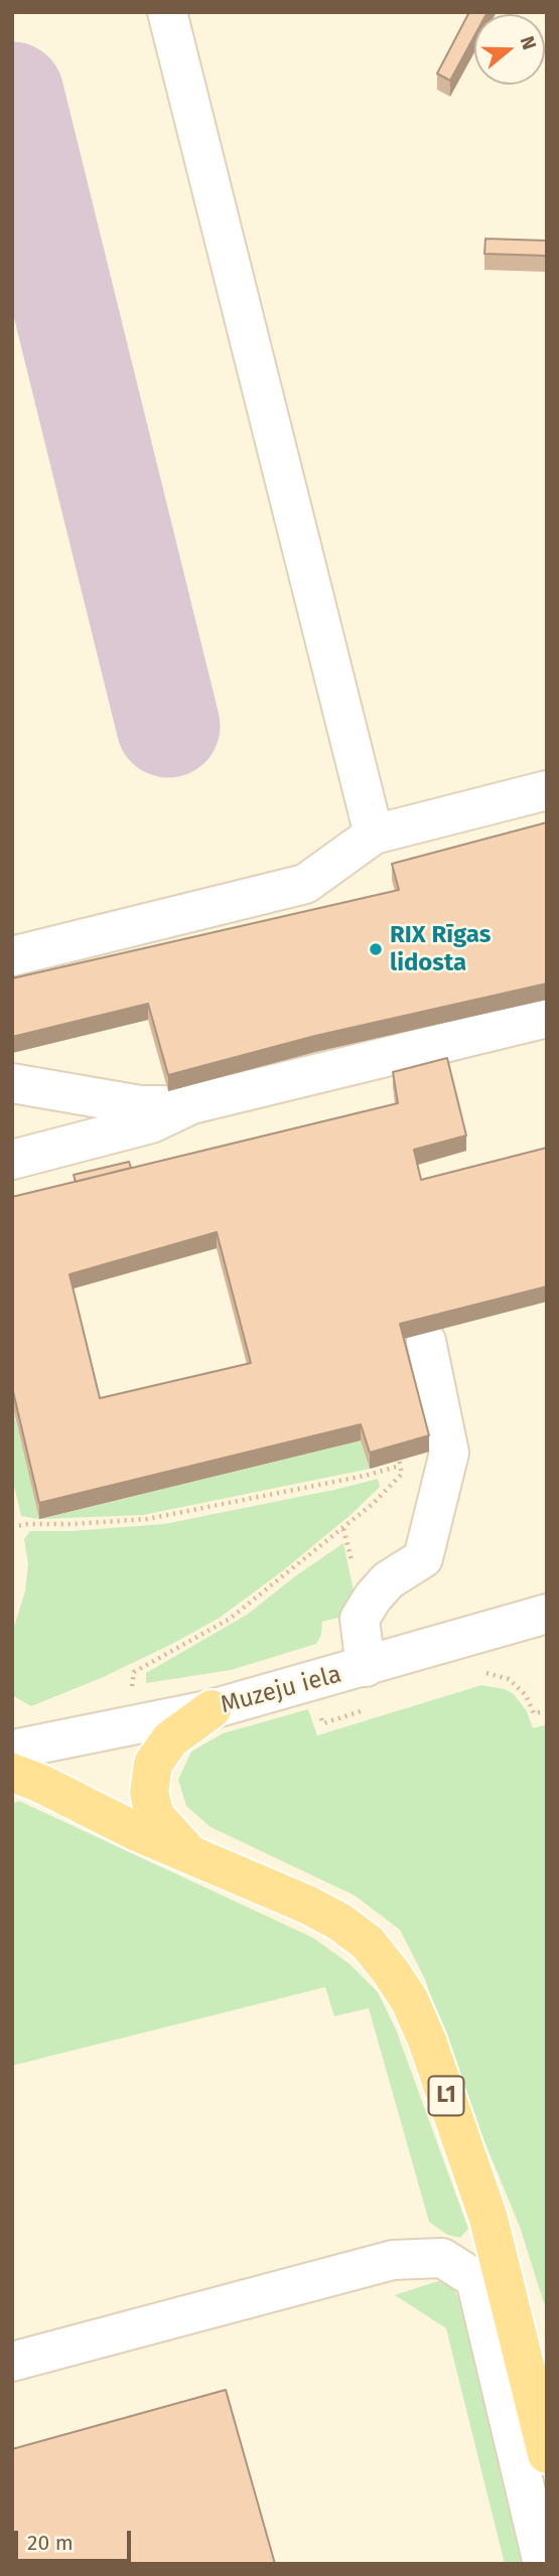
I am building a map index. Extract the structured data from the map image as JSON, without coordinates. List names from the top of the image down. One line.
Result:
{"streets":{"main road":["L1"],"street":["Muzeju iela"]},"places":["RIX Rīgas lidosta"],"scale_bar":"20 m","north":"right"}
